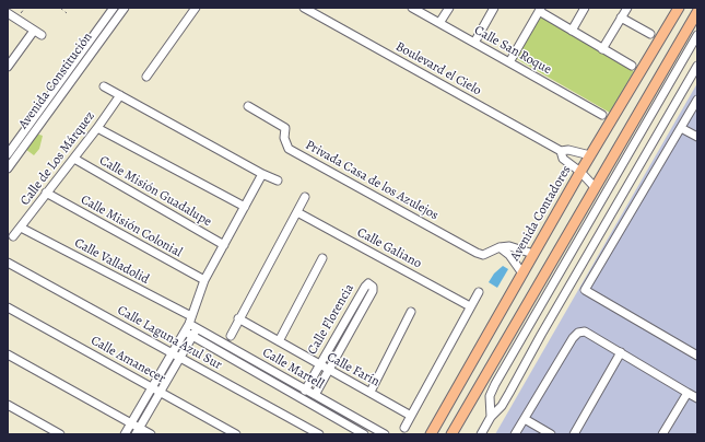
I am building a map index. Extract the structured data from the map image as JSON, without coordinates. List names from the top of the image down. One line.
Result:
{"streets":{"main road":["Avenida Contadores"],"street":["Calle San Roque","Boulevard el Cielo","Avenida Constitución","Calle de Los Márquez","Privada Casa de los Azulejos","Calle Misión Guadalupe","Calle Misión Colonial","Calle Galiano","Calle Valladolid","Calle Florencia","Calle Laguna Azul Sur","Calle Amanecer","Calle Martell","Calle Farín"]},"crossings":[["Boulevard el Cielo","Avenida Contadores"],["Calle de Los Márquez","Calle Misión Guadalupe"],["Calle de Los Márquez","Calle Misión Colonial"],["Calle de Los Márquez","Calle Valladolid"],["Calle Valladolid","Calle Martell"],["Calle Florencia","Calle Martell"],["Calle Florencia","Calle Farín"]]}
